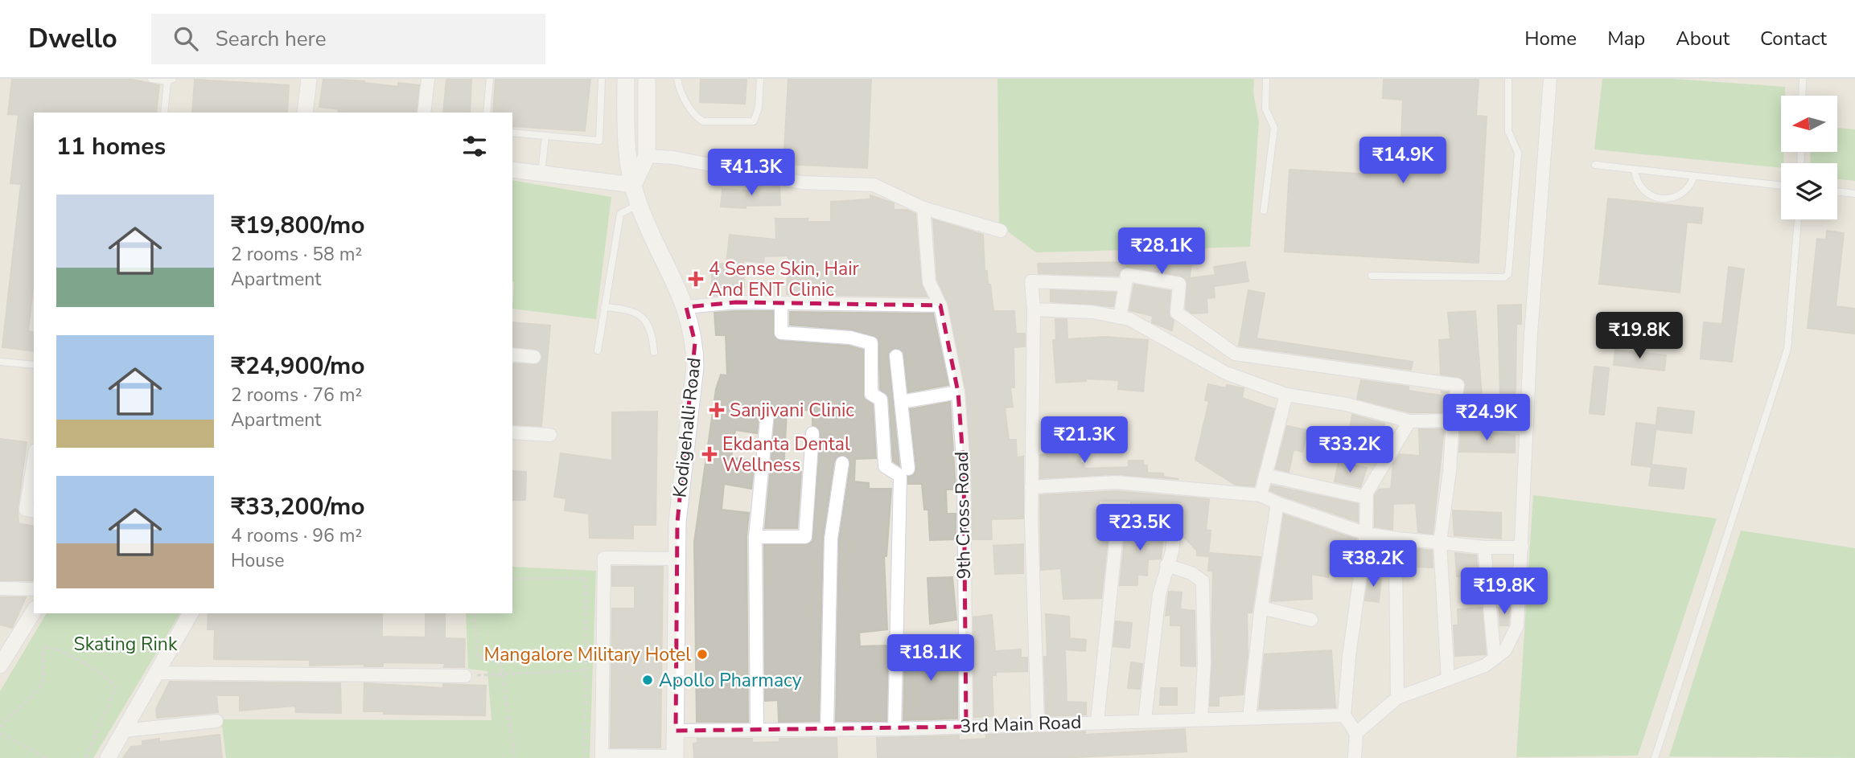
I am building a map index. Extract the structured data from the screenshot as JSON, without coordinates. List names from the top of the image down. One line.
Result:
{"streets":{"main road":["Kodigehalli Road"],"street":["9th Cross Road","3rd Main Road"]},"crossings":[["Kodigehalli Road","3rd Main Road"],["9th Cross Road","3rd Main Road"]],"parks":["Skating Rink"],"places":{"health":["4 Sense Skin, Hair And ENT Clinic","Sanjivani Clinic","Ekdanta Dental Wellness"],"other":["Mangalore Military Hotel","Apollo Pharmacy"]},"north":"left","page":{"header":"Dwello","search":"Search here","nav":["Home","Map","About","Contact"],"heading":"11 homes","price":["₹14.9K","₹41.3K","₹28.1K","₹19.8K","₹24.9K","₹21.3K","₹33.2K","₹23.5K","₹38.2K","₹19.8K","₹18.1K"],"list":[{"name":"₹19,800/mo","note":"2 rooms · 58 m² · Apartment"},{"name":"₹24,900/mo","note":"2 rooms · 76 m² · Apartment"},{"name":"₹33,200/mo","note":"4 rooms · 96 m² · House"}]}}
